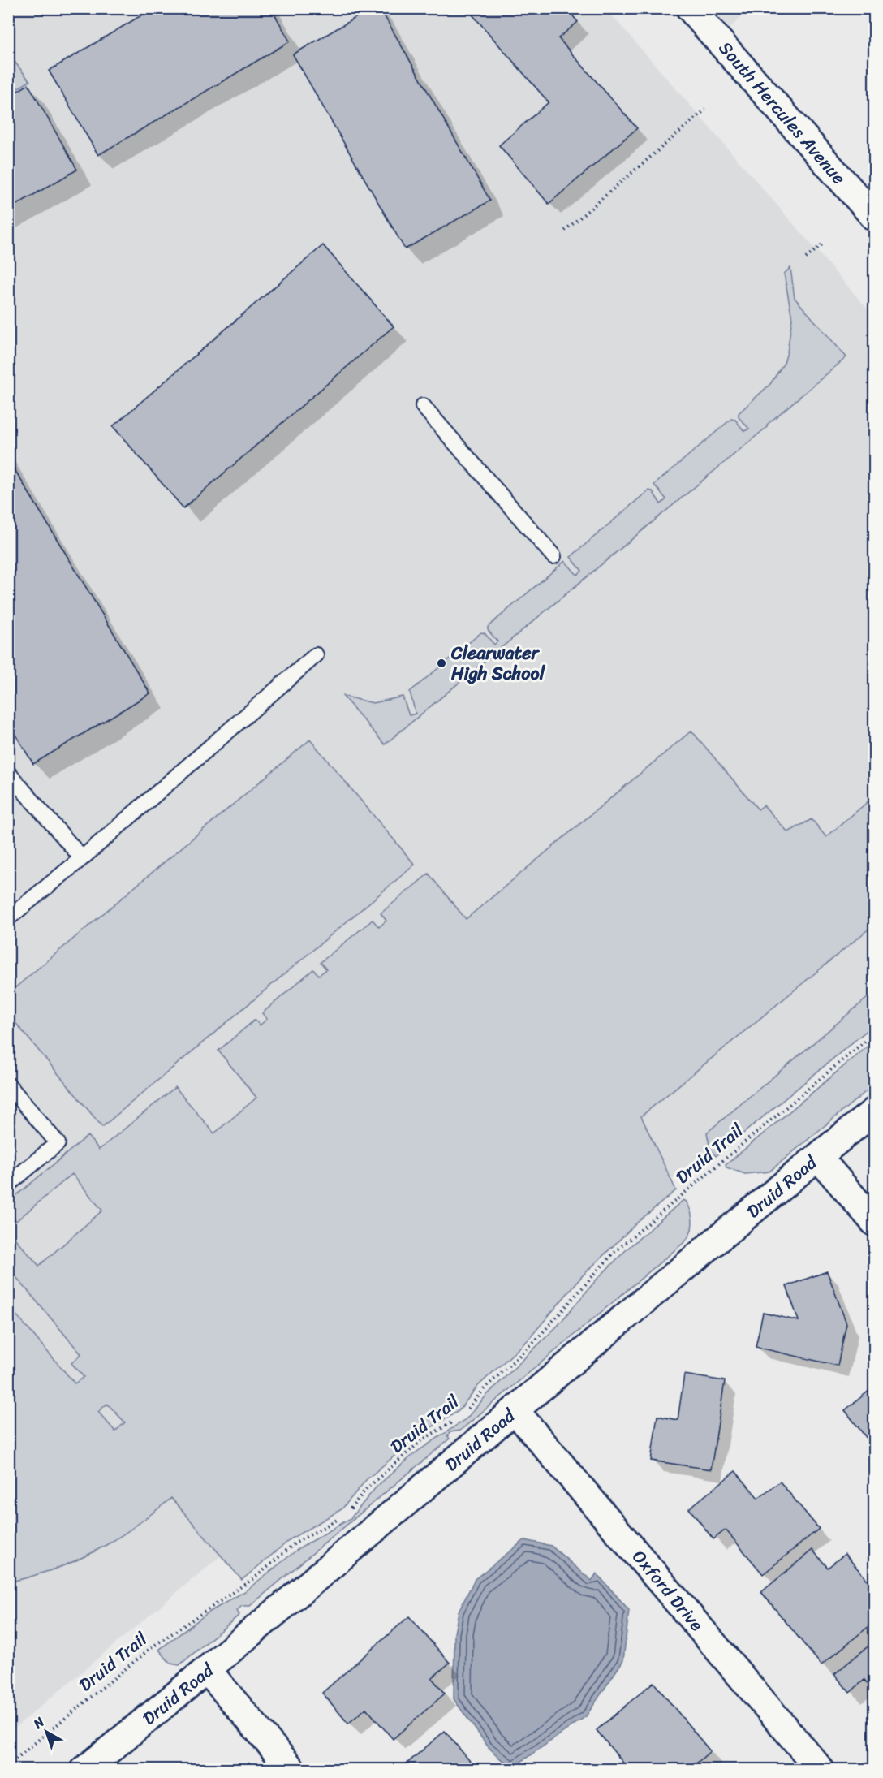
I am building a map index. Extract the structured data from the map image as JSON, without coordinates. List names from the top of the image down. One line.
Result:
{"streets":{"street":["South Hercules Avenue","Druid Road","Oxford Drive"],"path":["Druid Trail"]},"crossings":[["Druid Road","Oxford Drive"]],"places":["Clearwater High School"],"north":"top left"}
